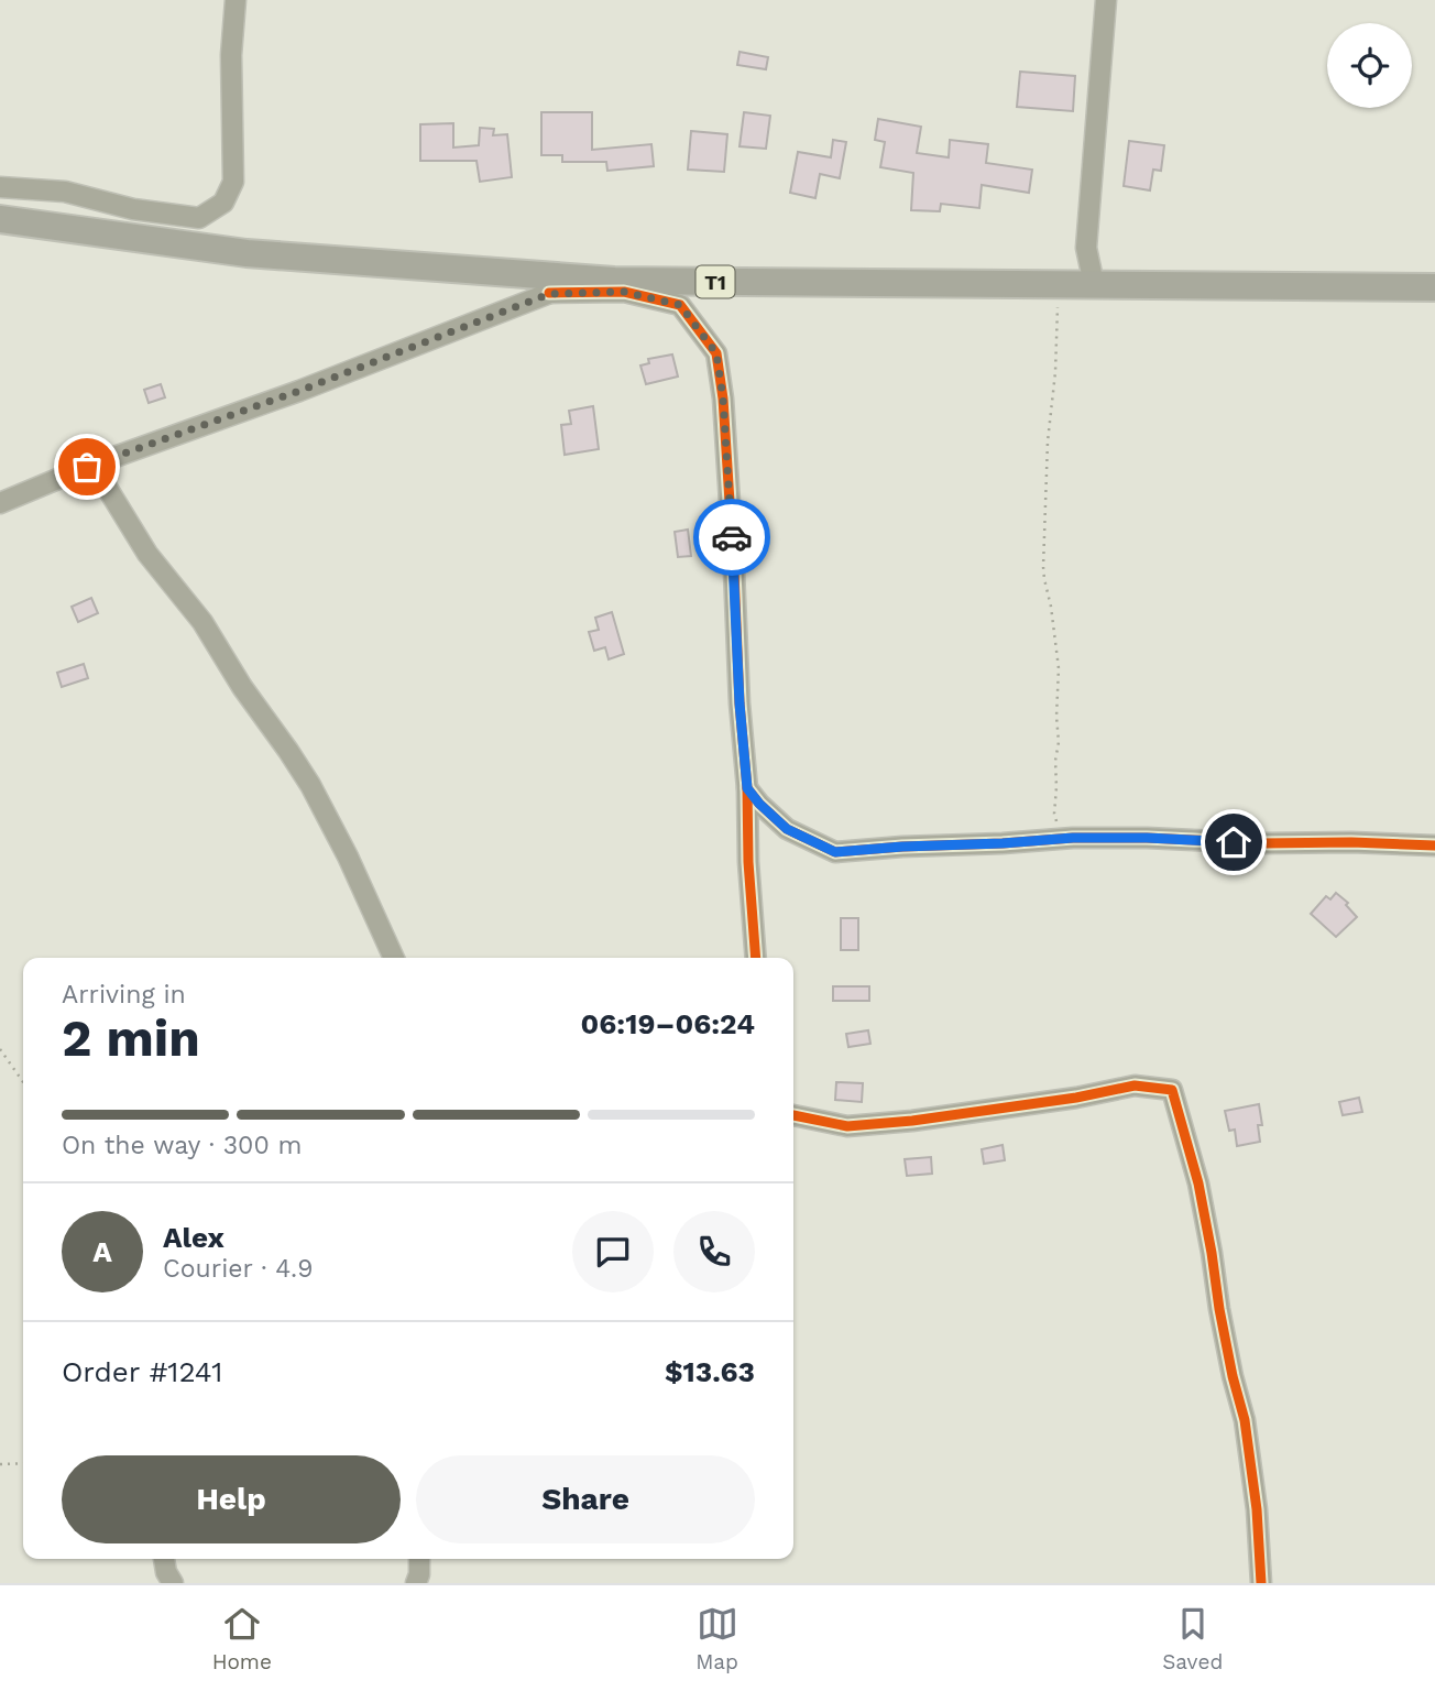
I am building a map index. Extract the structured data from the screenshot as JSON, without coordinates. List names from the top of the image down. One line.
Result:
{"streets":{"highway":["T1"]},"page":{"heading":["2 min","Arriving in","06:19–06:24"],"panel":["Alex","Courier · 4.9","Order #1241","$13.63"],"bar":"On the way · 300 m","round":"A","buttons":["Help","Share"],"tabs":["Home","Map","Saved"]}}
